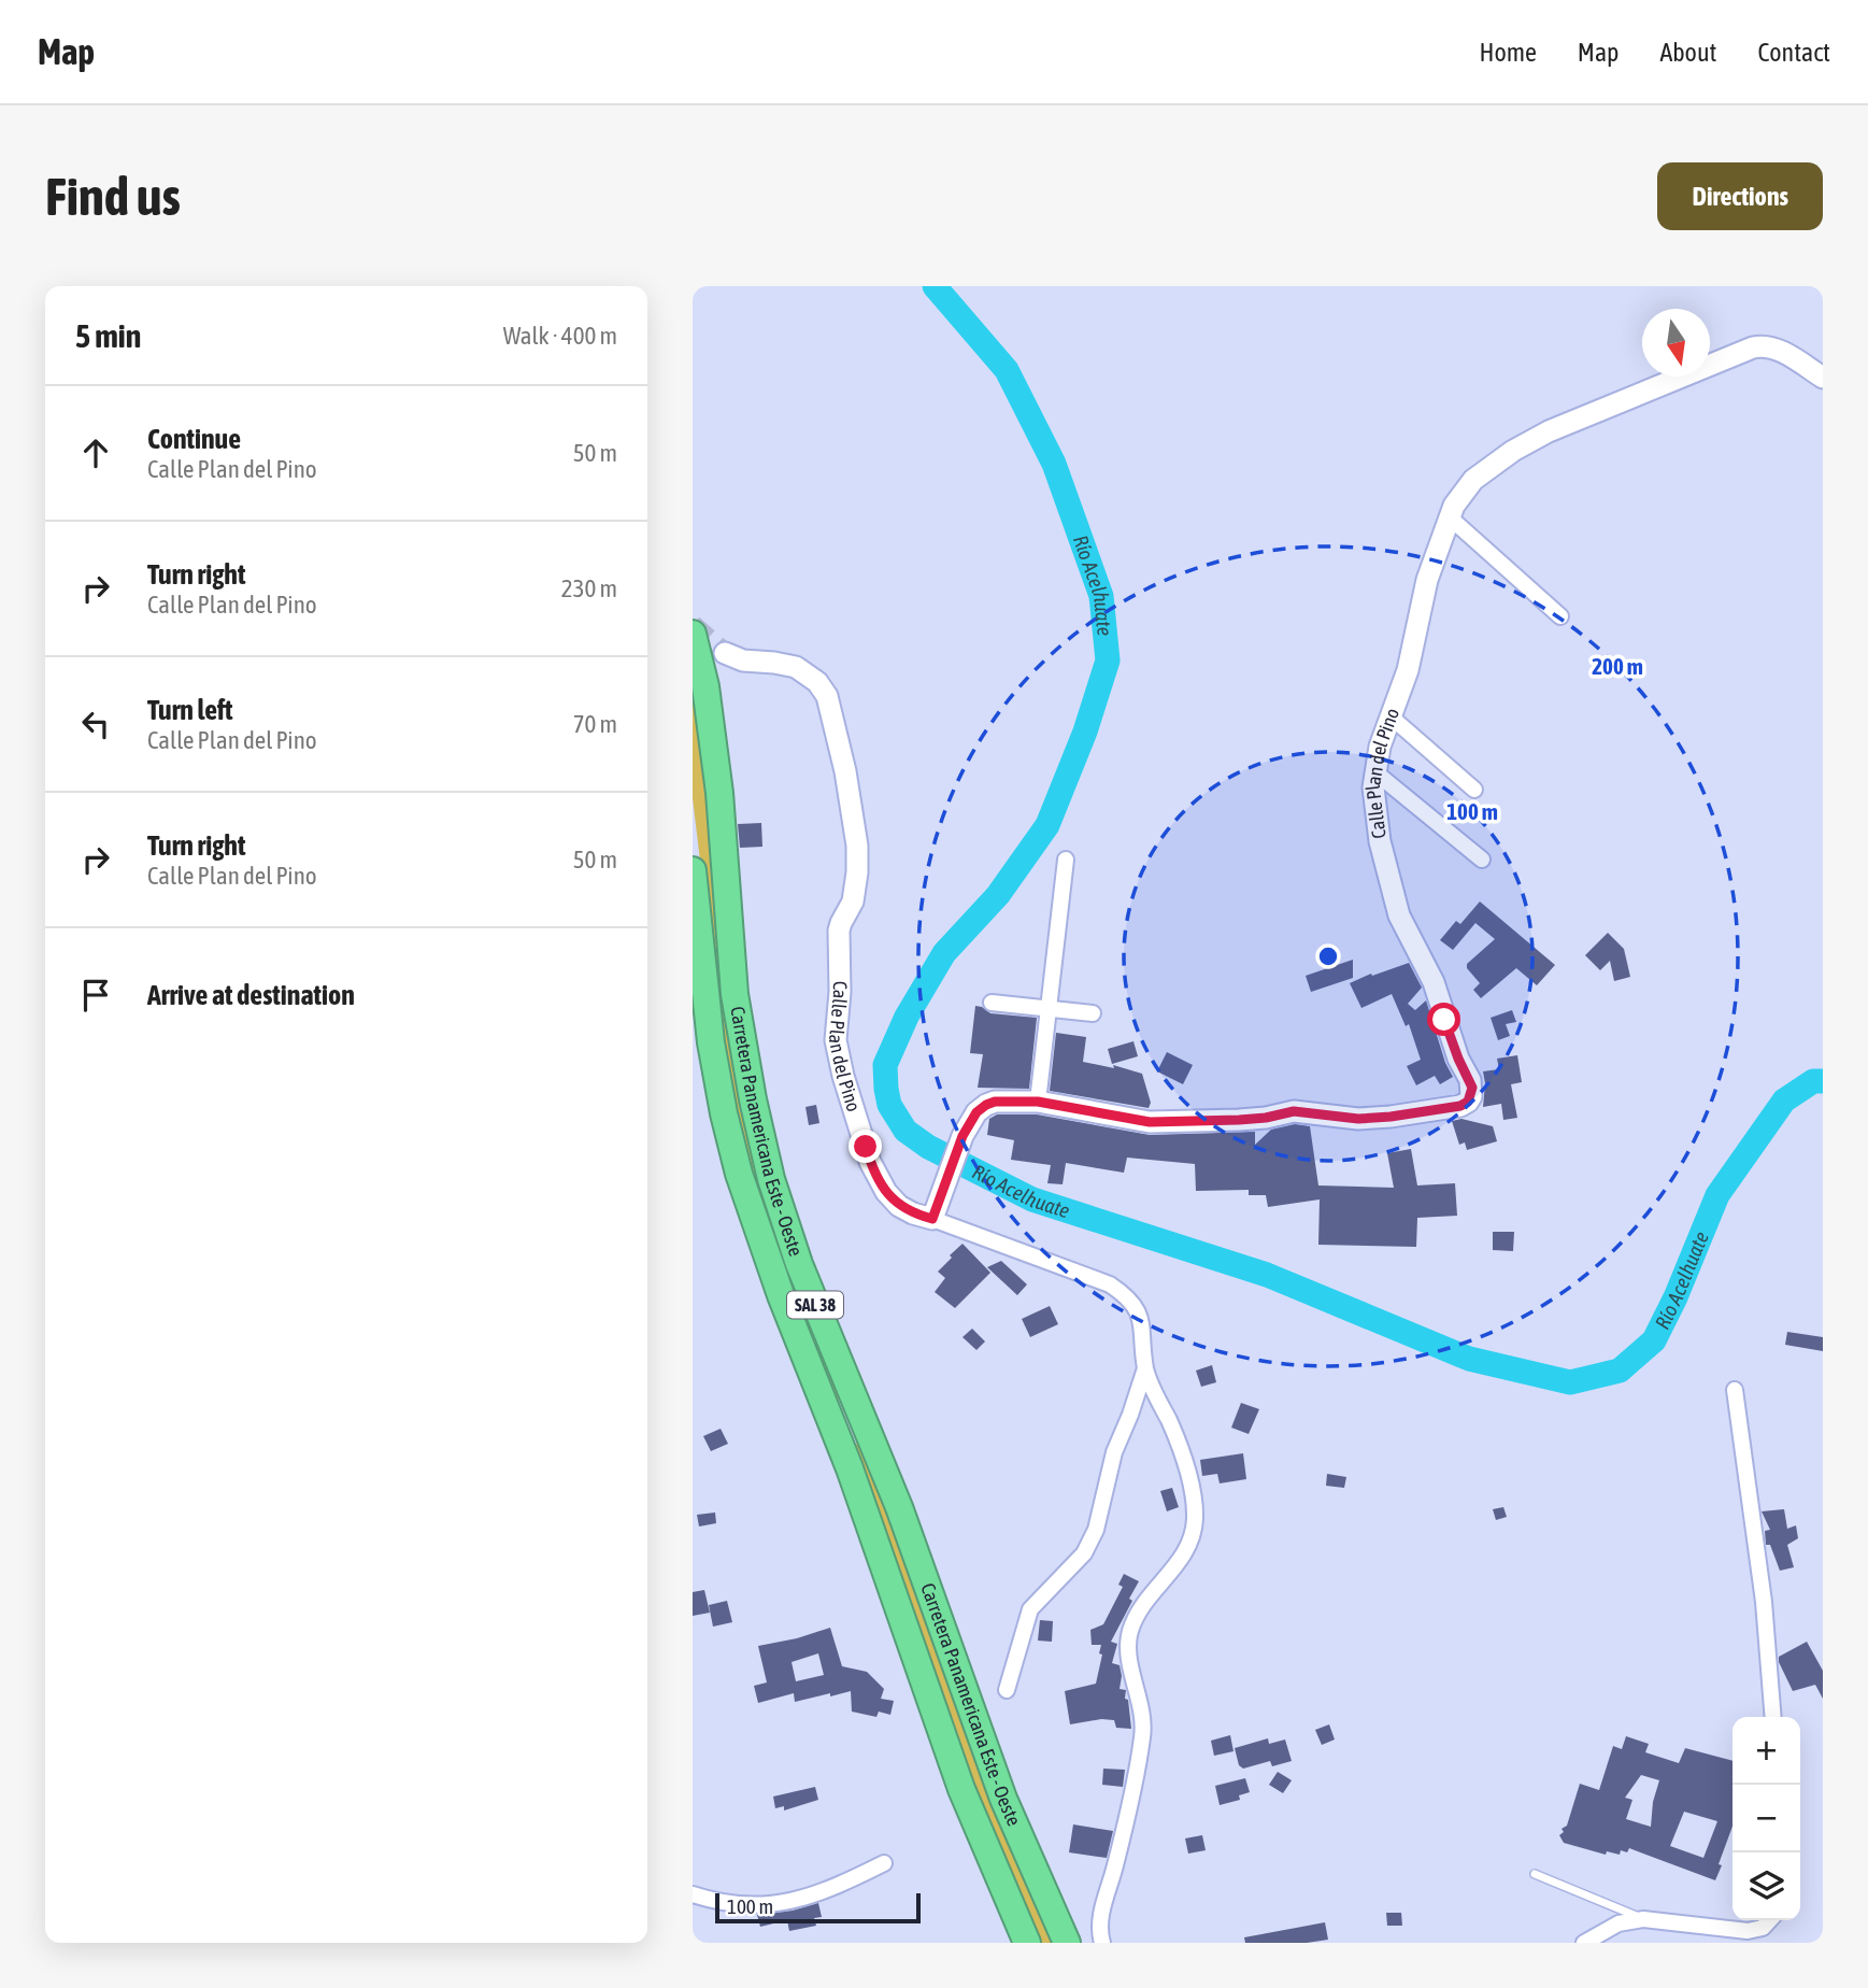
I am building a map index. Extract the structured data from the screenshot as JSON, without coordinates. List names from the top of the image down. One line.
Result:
{"streets":{"highway":["Carretera Panamericana Este - Oeste","SAL 38"],"street":["Calle Plan del Pino"]},"water":["Río Acelhuate"],"scale_bar":"100 m","north":"bottom","page":{"header":"Map","nav":["Home","Map","About","Contact"],"buttons":"Directions","title":"Find us","heading":["5 min","Walk · 400 m"],"list":[["Continue","Calle Plan del Pino","50 m"],["Turn right","Calle Plan del Pino","230 m"],["Turn left","Calle Plan del Pino","70 m"],["Turn right","Calle Plan del Pino","50 m"],"Arrive at destination"],"map_buttons":["+","−"],"scale":"100 m"},"rings":["200 m","100 m"]}
